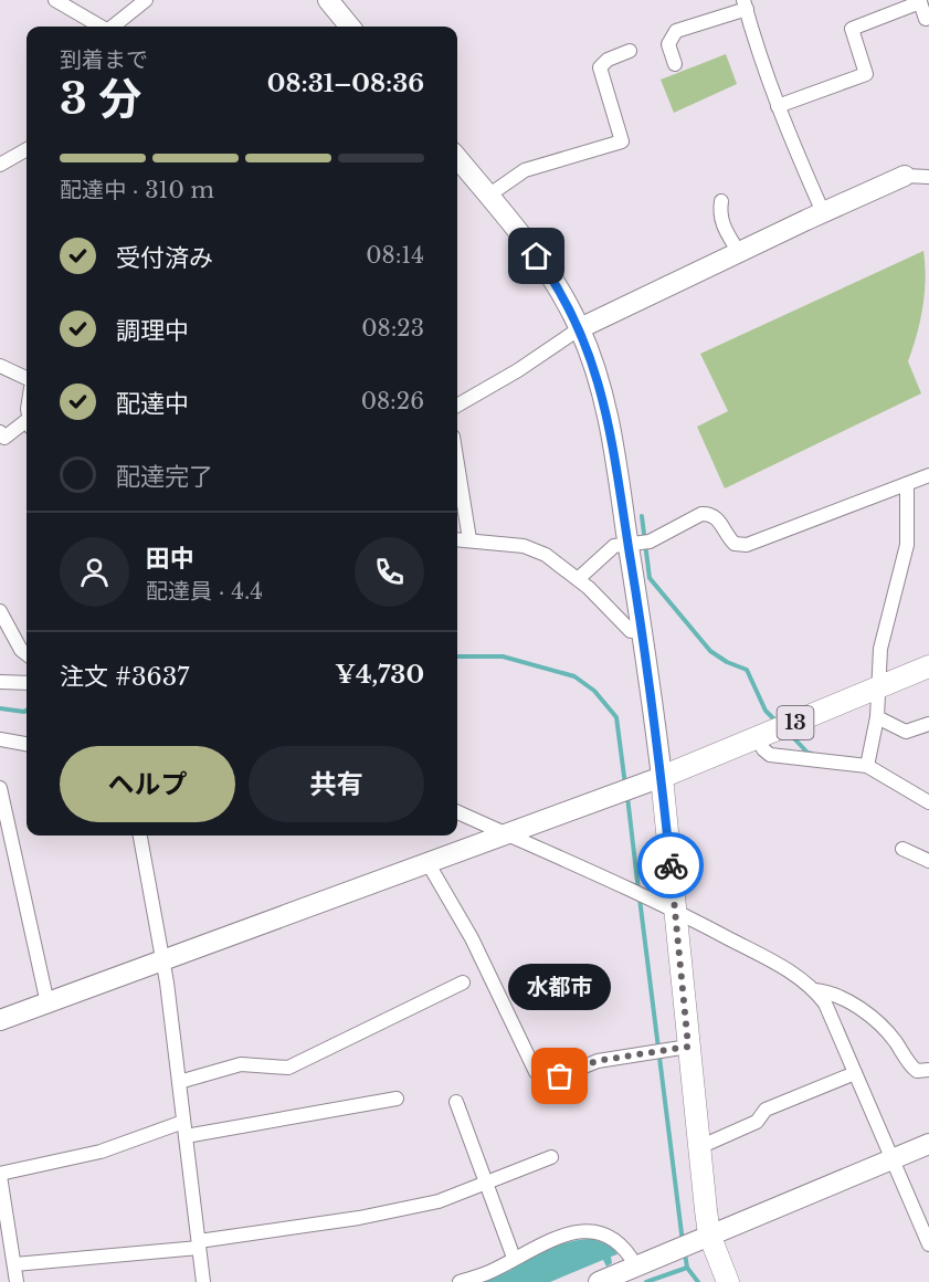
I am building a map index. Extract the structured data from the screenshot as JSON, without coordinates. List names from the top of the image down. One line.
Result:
{"streets":{"main road":["13"]},"places":["水都市"],"page":{"heading":["3 分","到着まで","08:31–08:36"],"panel":["田中","配達員 · 4.4","注文 #3637","¥4,730"],"bar":"配達中 · 310 m","list":[["受付済み","08:14"],["調理中","08:23"],["配達中","08:26"],"配達完了"],"buttons":["ヘルプ","共有"],"bubble":"水都市"}}
